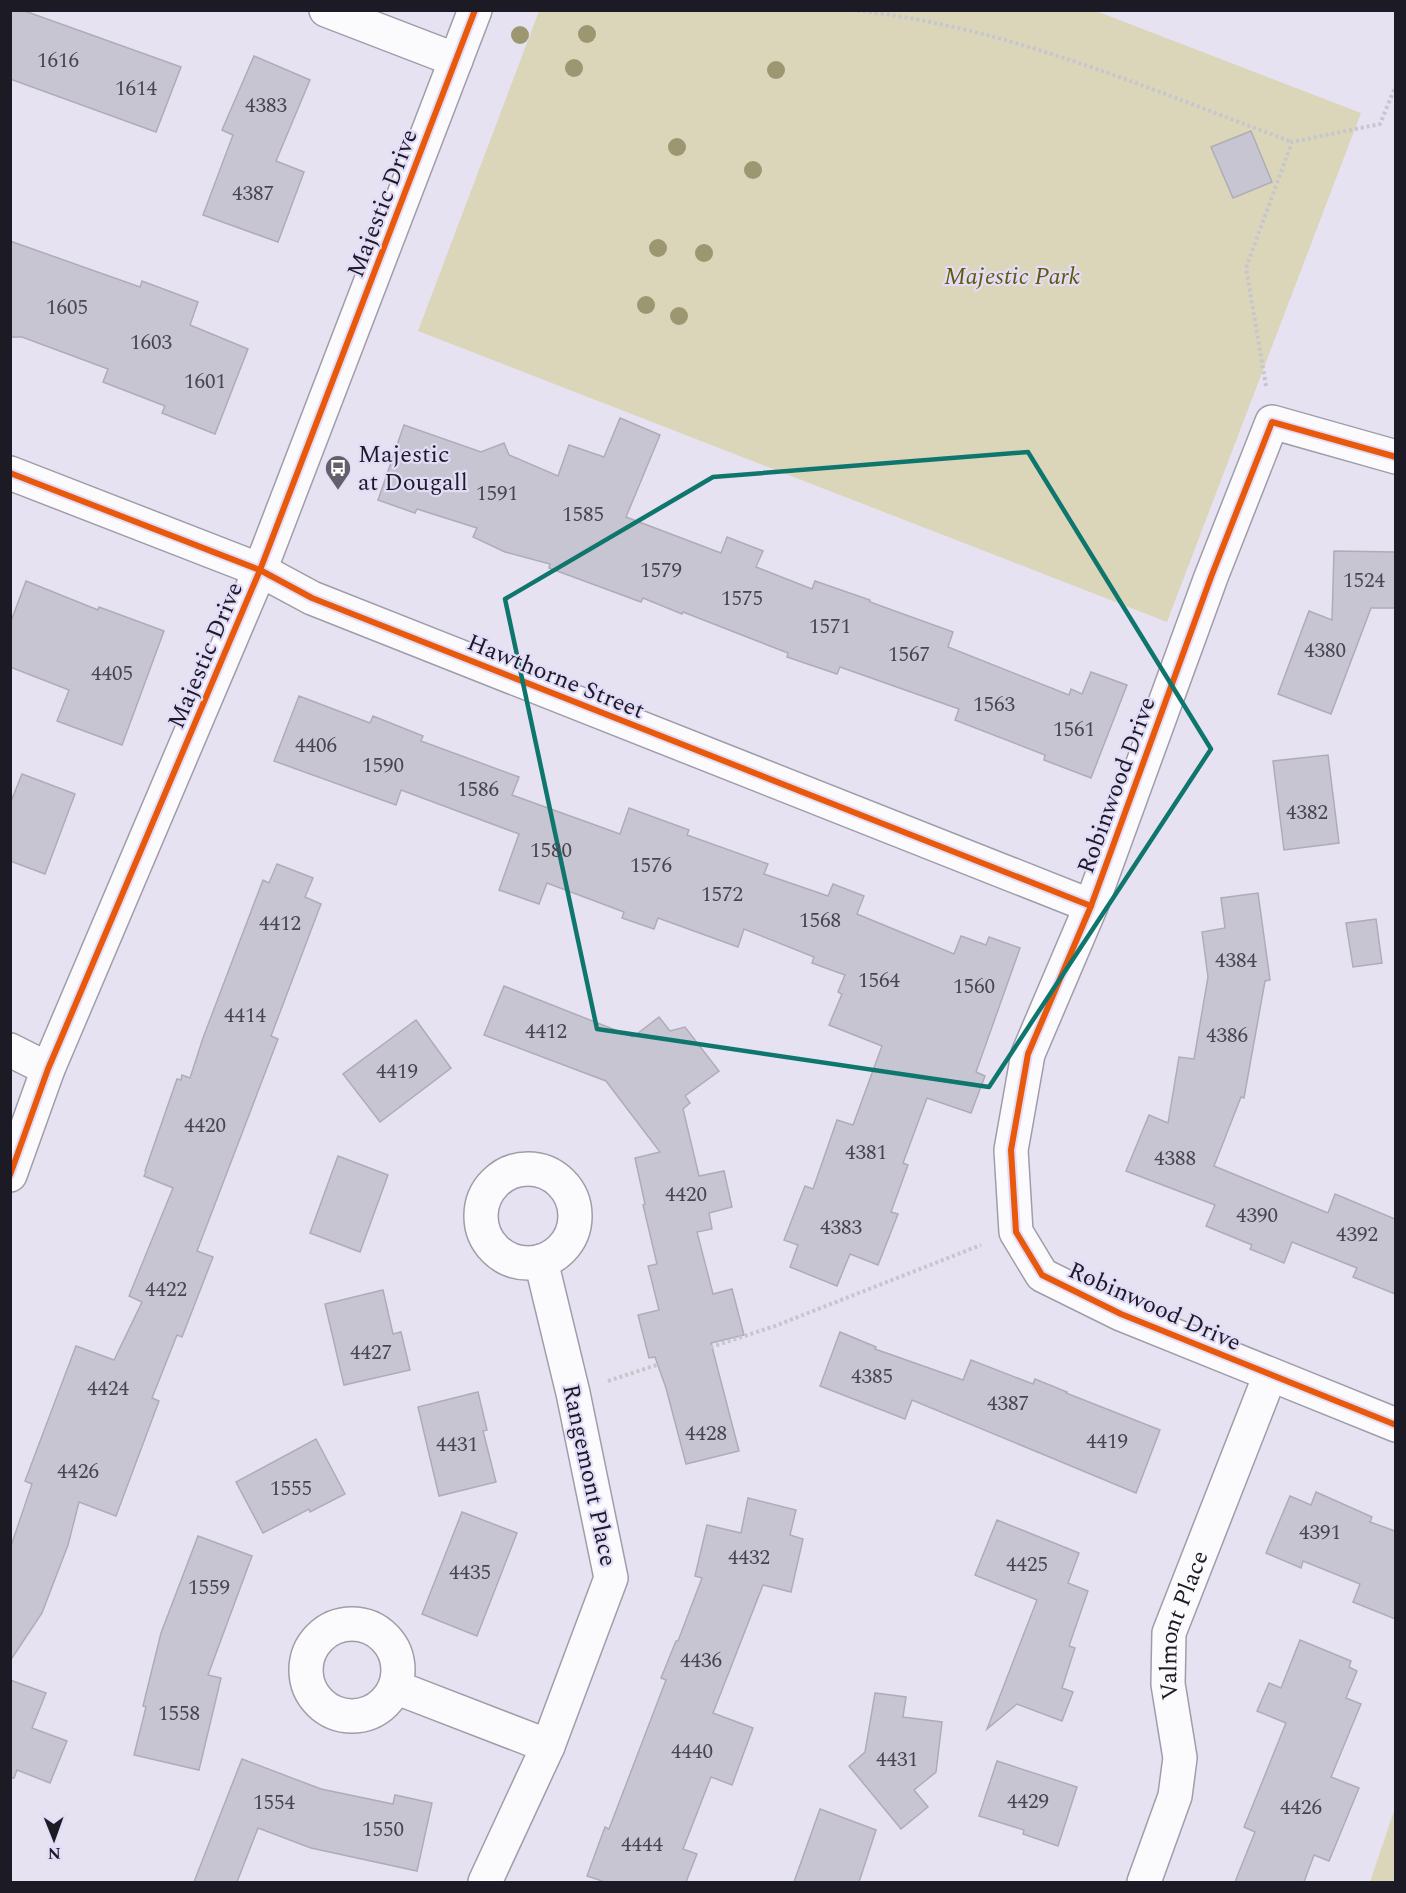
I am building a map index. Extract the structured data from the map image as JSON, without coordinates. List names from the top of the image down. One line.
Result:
{"streets":{"street":["Majestic Drive","Hawthorne Street","Robinwood Drive","Rangemont Place","Valmont Place"]},"crossings":[["Majestic Drive","Hawthorne Street"],["Hawthorne Street","Robinwood Drive"],["Robinwood Drive","Valmont Place"]],"parks":["Majestic Park"],"places":{"bus stop":["Majestic at Dougall"]},"house_numbers":["1616","1614","4383","4387","1605","1603","1601","1591","1585","1579","1524","1575","1571","4380","1567","4405","1563","1561","4406","1590","1586","4382","1580","1576","1572","1568","4412","4384","1564","1560","4414","4412","4386","4419","4420","4381","4388","4420","4390","4383","4392","4422","4427","4385","4424","4387","4428","4419","4431","4426","1555","4391","4432","4425","4435","1559","4436","1558","4440","4431","4429","1554","4426","1550","4444"],"north":"bottom"}
